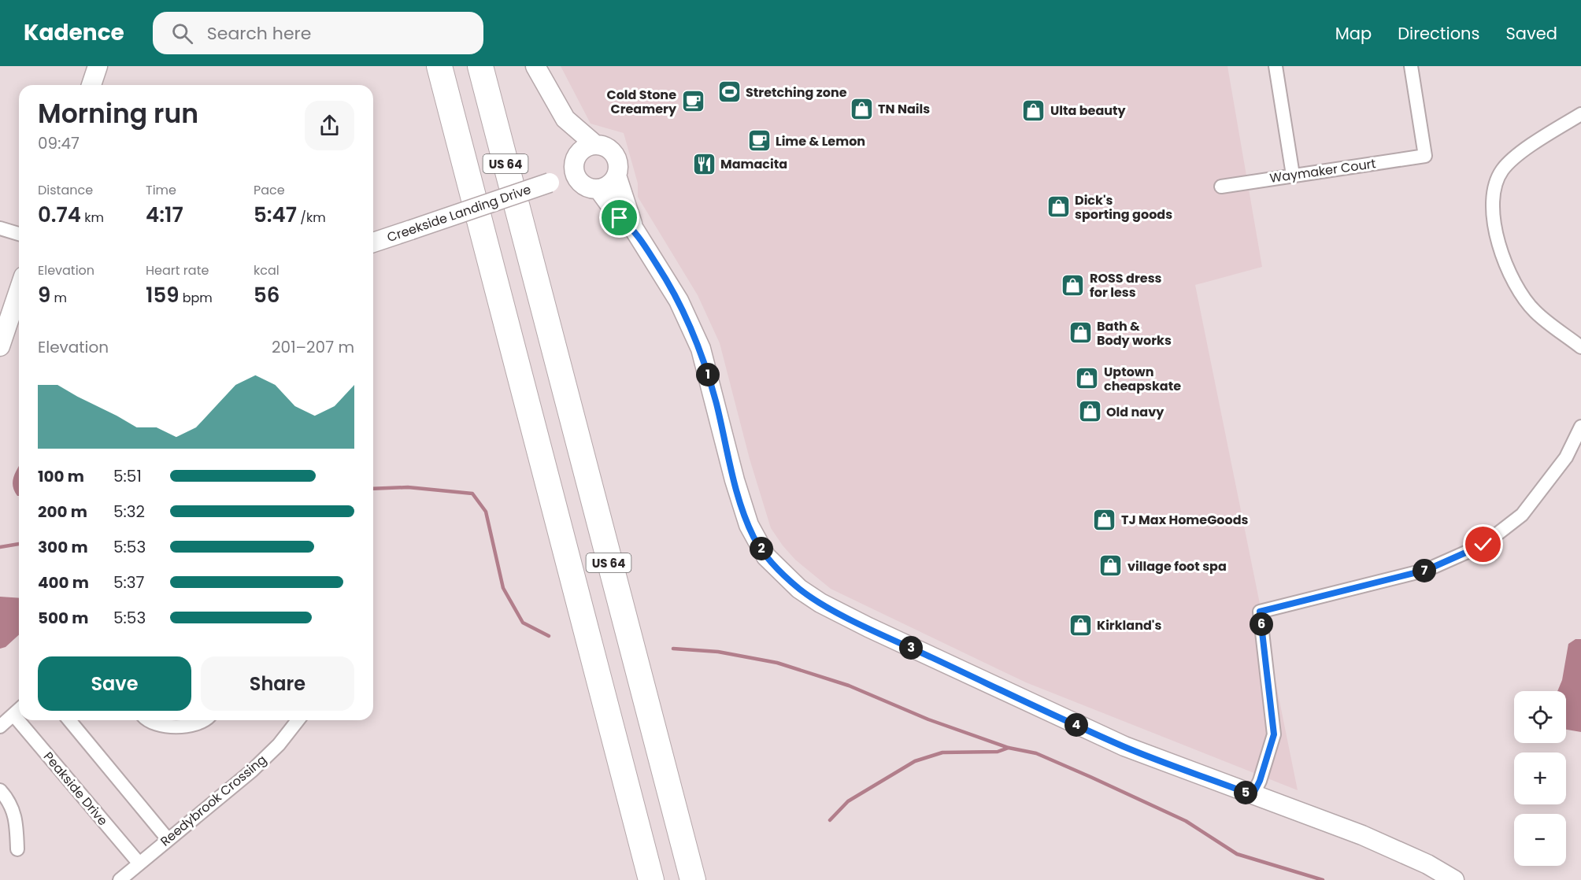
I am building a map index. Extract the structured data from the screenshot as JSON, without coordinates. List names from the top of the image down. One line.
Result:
{"streets":{"highway":["US 64"],"street":["Waymaker Court","Creekside Landing Drive","Peakside Drive","Reedybrook Crossing"]},"crossings":[["Peakside Drive","Reedybrook Crossing"]],"places":{"sports":["Stretching zone"],"cafe":["Cold Stone Creamery","Lime & Lemon"],"shop":["TN Nails","Ulta beauty","Dick's sporting goods","ROSS dress for less","Bath & Body works","Uptown cheapskate","Old navy","TJ Max HomeGoods","village foot spa","Kirkland's"],"restaurant":["Mamacita"]},"page":{"header":"Kadence","search":"Search here","nav":["Map","Directions","Saved"],"heading":["Morning run","09:47"],"stats":[["Distance","0.74 km"],["Time","4:17"],["Pace","5:47 /km"],["Elevation","9 m"],["Heart rate","159 bpm"],["kcal","56"]],"chart":["Elevation","201–207 m"],"pins":["1","2","7","6","3","4","5"],"list":[{"name":"100 m","note":"5:51"},{"name":"200 m","note":"5:32"},{"name":"300 m","note":"5:53"},{"name":"400 m","note":"5:37"},{"name":"500 m","note":"5:53"}],"buttons":["Save","Share"],"map_buttons":["+","−"]}}
